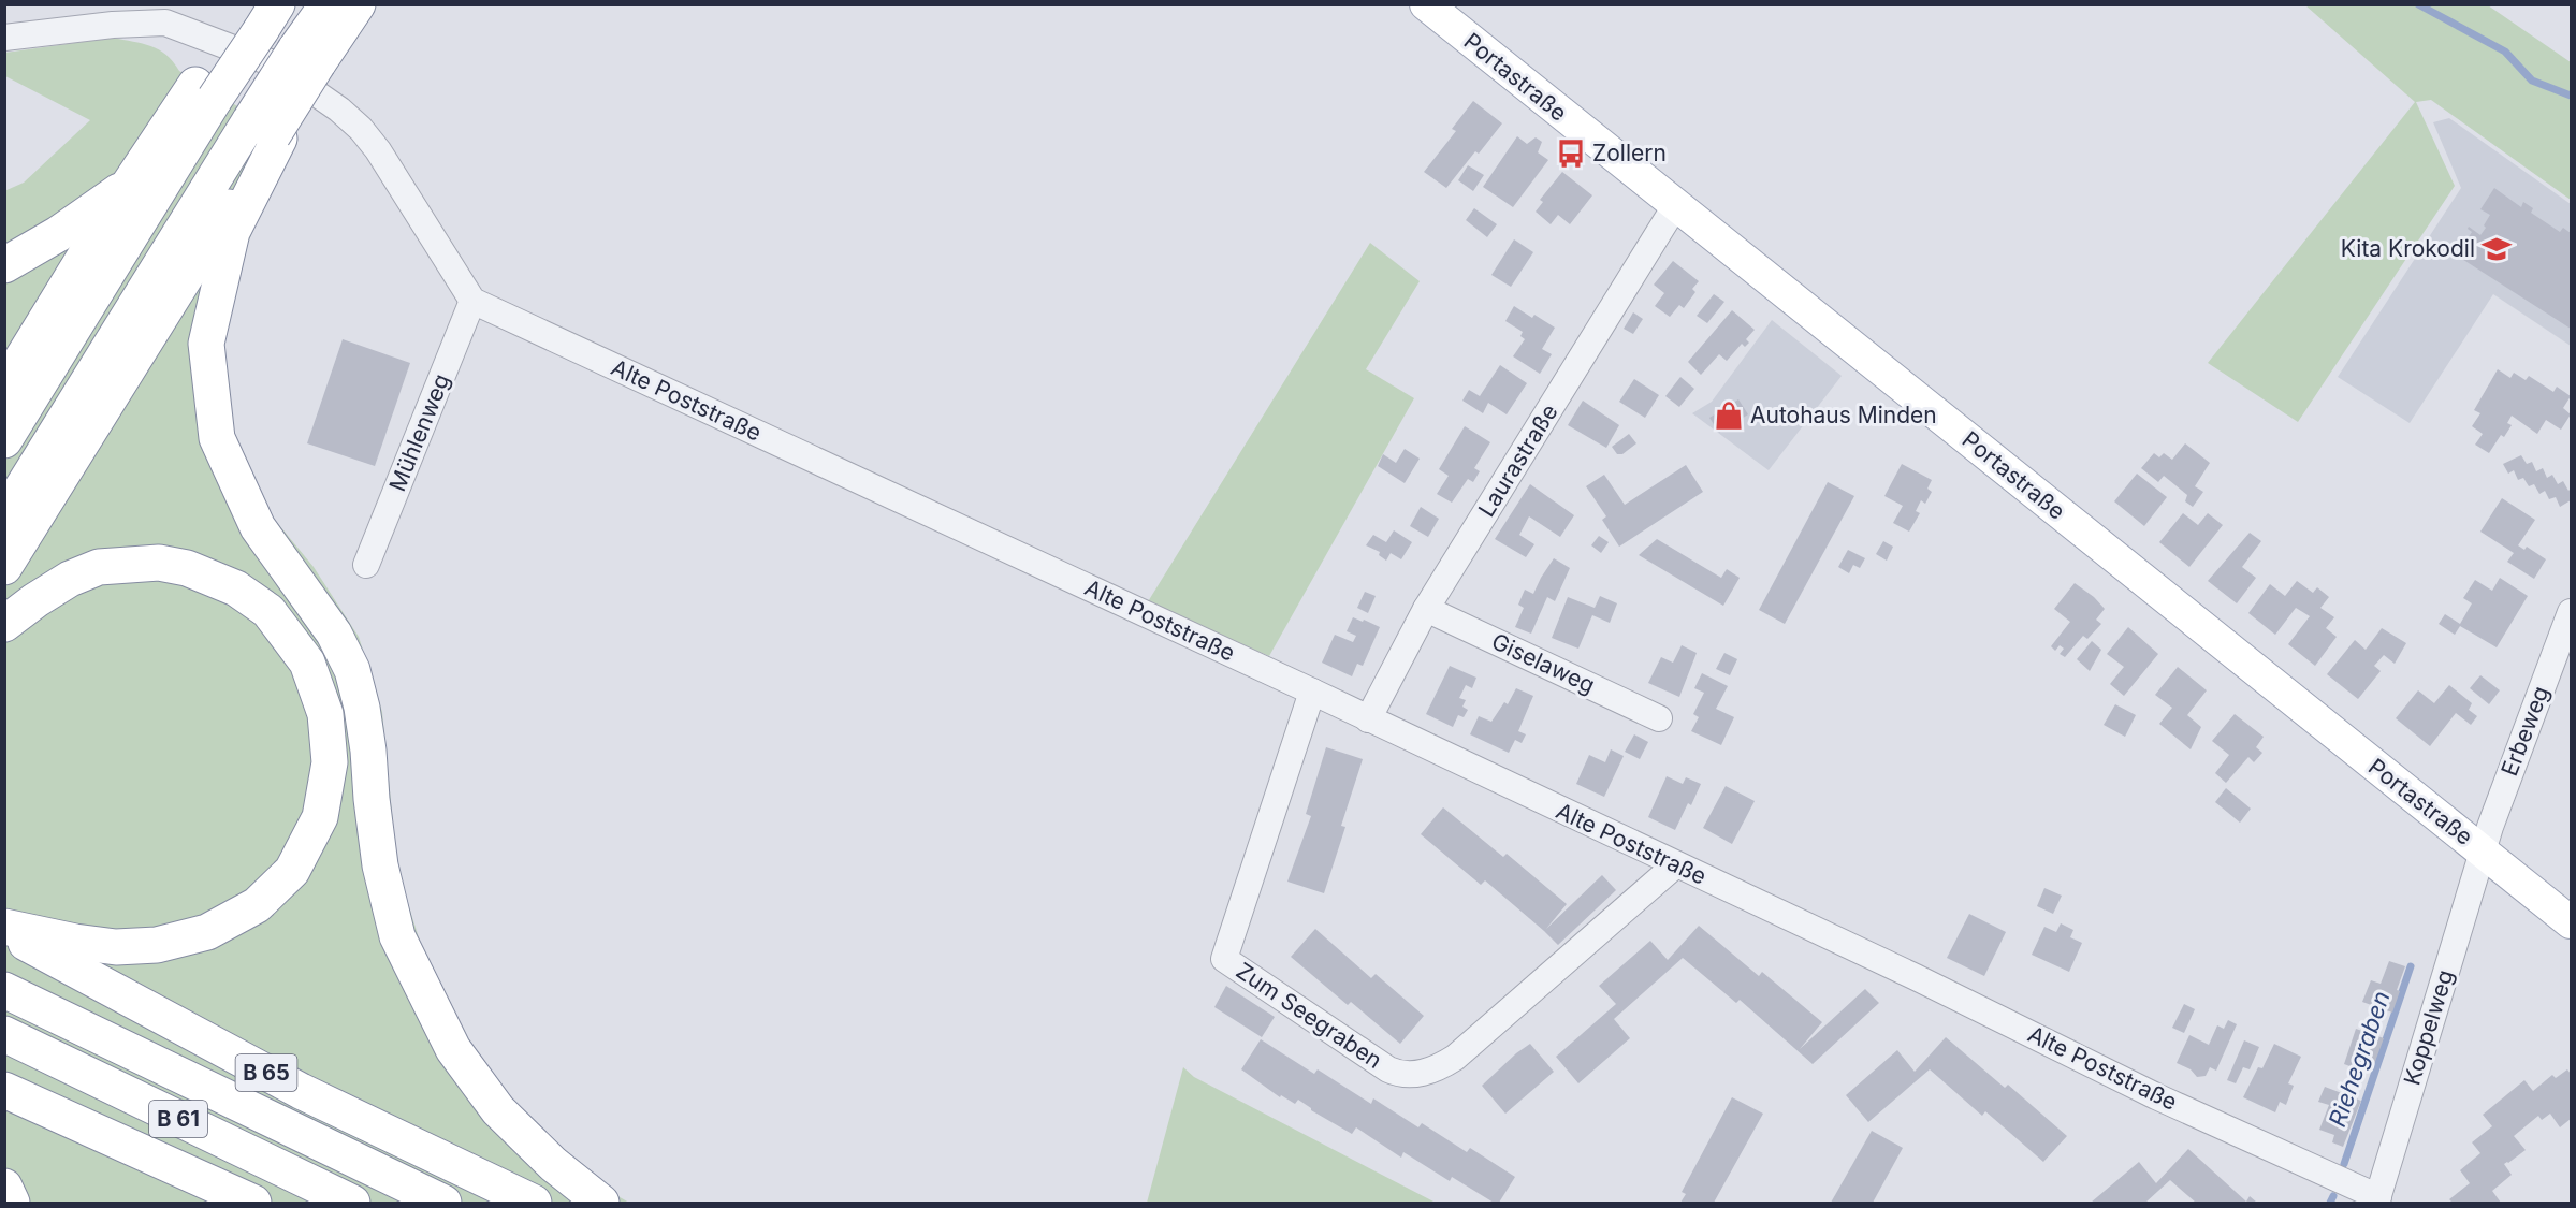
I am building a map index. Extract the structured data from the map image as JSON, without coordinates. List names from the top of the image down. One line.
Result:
{"streets":{"highway":["B 65","B 61"],"main road":["Portastraße"],"street":["Alte Poststraße","Mühlenweg","Laurastraße","Giselaweg","Erbeweg","Zum Seegraben","Koppelweg"]},"crossings":[["Portastraße","Laurastraße"],["Portastraße","Erbeweg"],["Portastraße","Koppelweg"],["Alte Poststraße","Mühlenweg"],["Alte Poststraße","Laurastraße"],["Alte Poststraße","Zum Seegraben"],["Alte Poststraße","Koppelweg"],["Laurastraße","Giselaweg"],["Erbeweg","Koppelweg"]],"water":["Riehegraben"],"places":{"bus stop":["Zollern"],"school or university":["Kita Krokodil"],"shop":["Autohaus Minden"]}}
